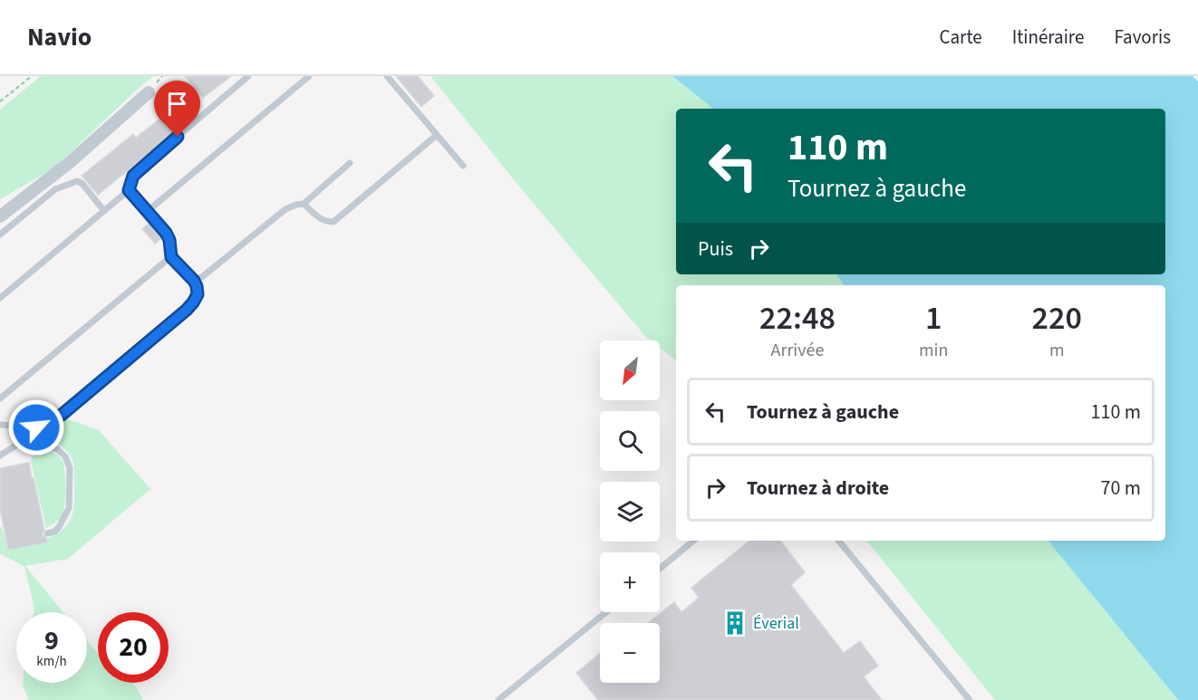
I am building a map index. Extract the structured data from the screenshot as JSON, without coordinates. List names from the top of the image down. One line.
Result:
{"places":{"building":["Éverial"]},"north":"bottom left","page":{"header":"Navio","nav":["Carte","Itinéraire","Favoris"],"turn":["110 m","Tournez à gauche"],"then":"Puis","eta":["22:48","Arrivée","1","min","220","m"],"map_buttons":["+","−"],"list":[{"name":"Tournez à gauche","value":"110 m"},{"name":"Tournez à droite","value":"70 m"}],"speed":"9 km/h","limit":"20"}}
